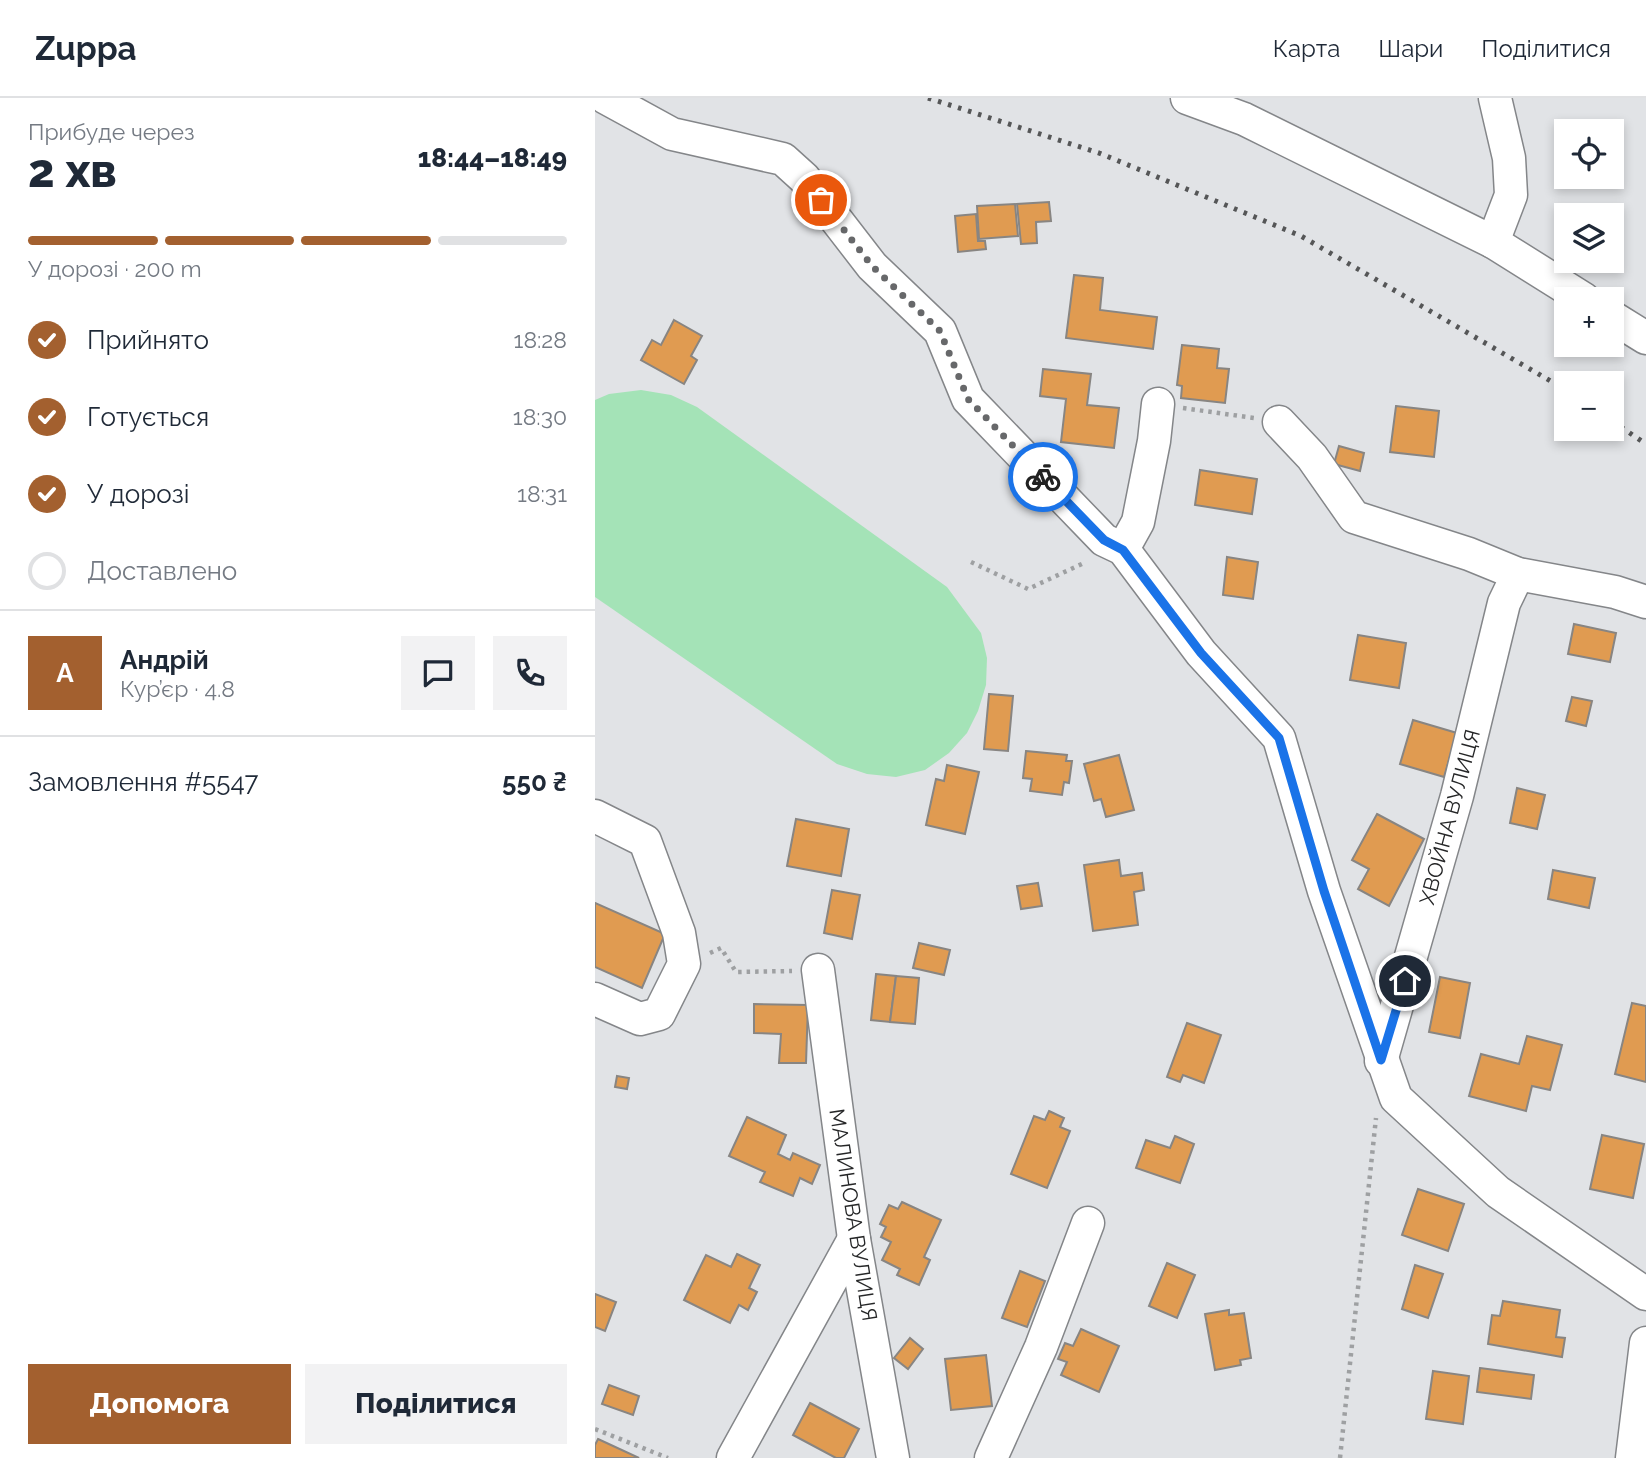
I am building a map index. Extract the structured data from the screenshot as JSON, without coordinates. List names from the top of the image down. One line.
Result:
{"streets":{"street":["ХВОЙНА ВУЛИЦЯ","МАЛИНОВА ВУЛИЦЯ"]},"page":{"header":"Zuppa","nav":["Карта","Шари","Поділитися"],"heading":["2 хв","Прибуде через","18:44–18:49"],"panel":["Андрій","Кур’єр · 4.8","Замовлення #5547","550 ₴"],"map_buttons":["+","−"],"bar":"У дорозі · 200 m","list":[["Прийнято","18:28"],["Готується","18:30"],["У дорозі","18:31"],"Доставлено"],"round":"А","buttons":["Допомога","Поділитися"]}}
